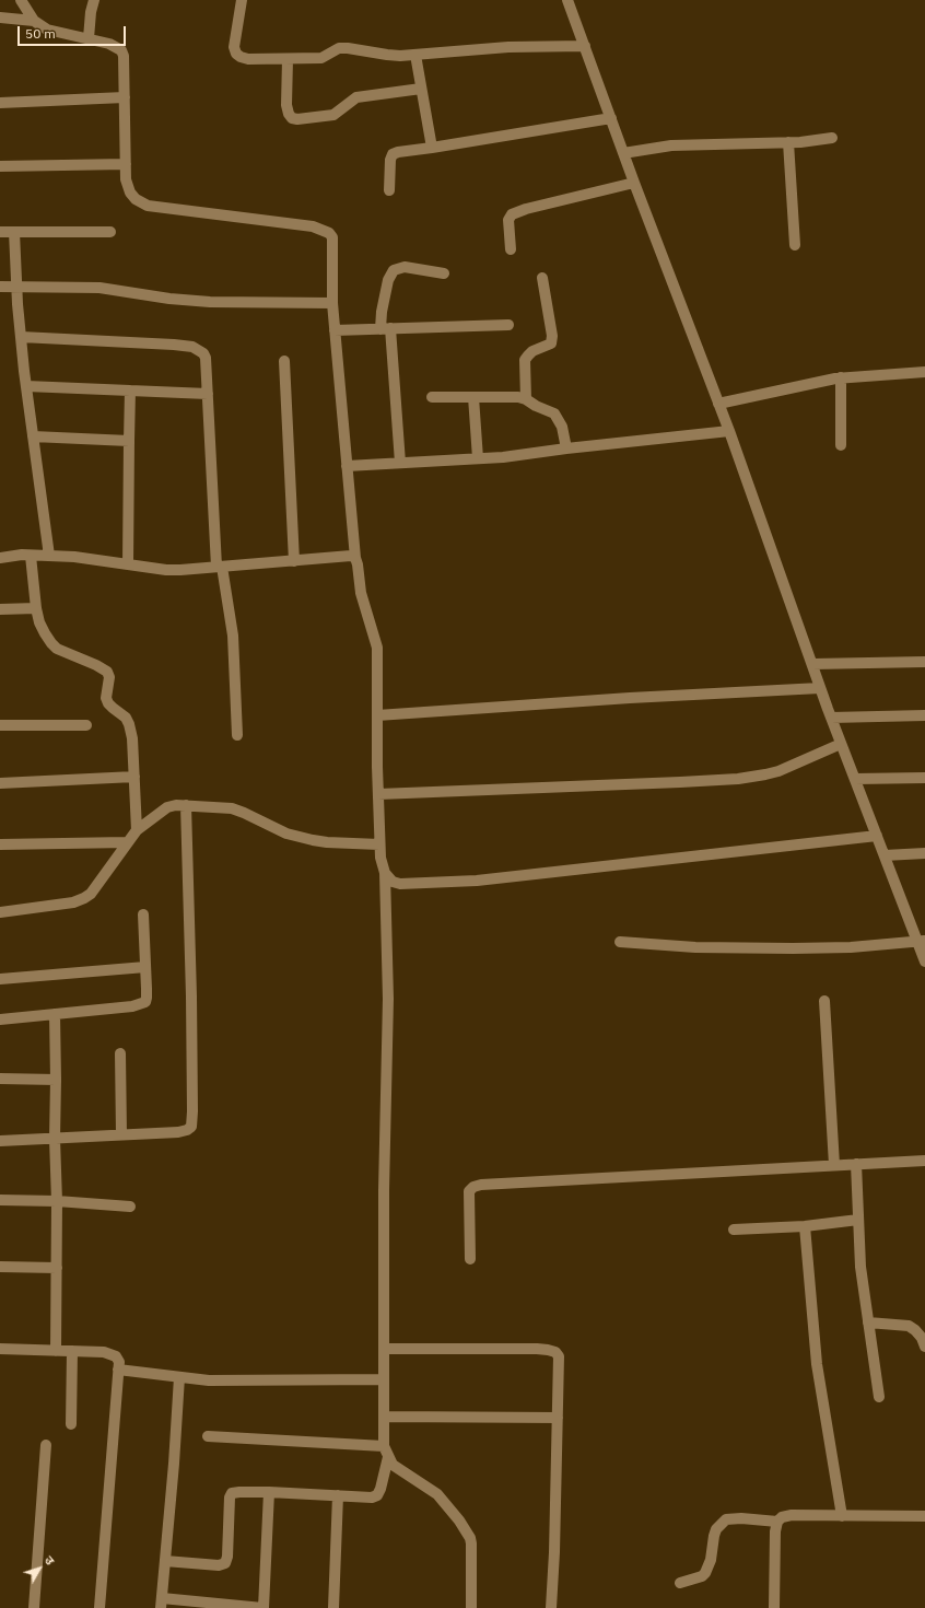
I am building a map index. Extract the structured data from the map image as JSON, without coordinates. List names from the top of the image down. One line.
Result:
{"scale_bar":"50 m","north":"top right"}
